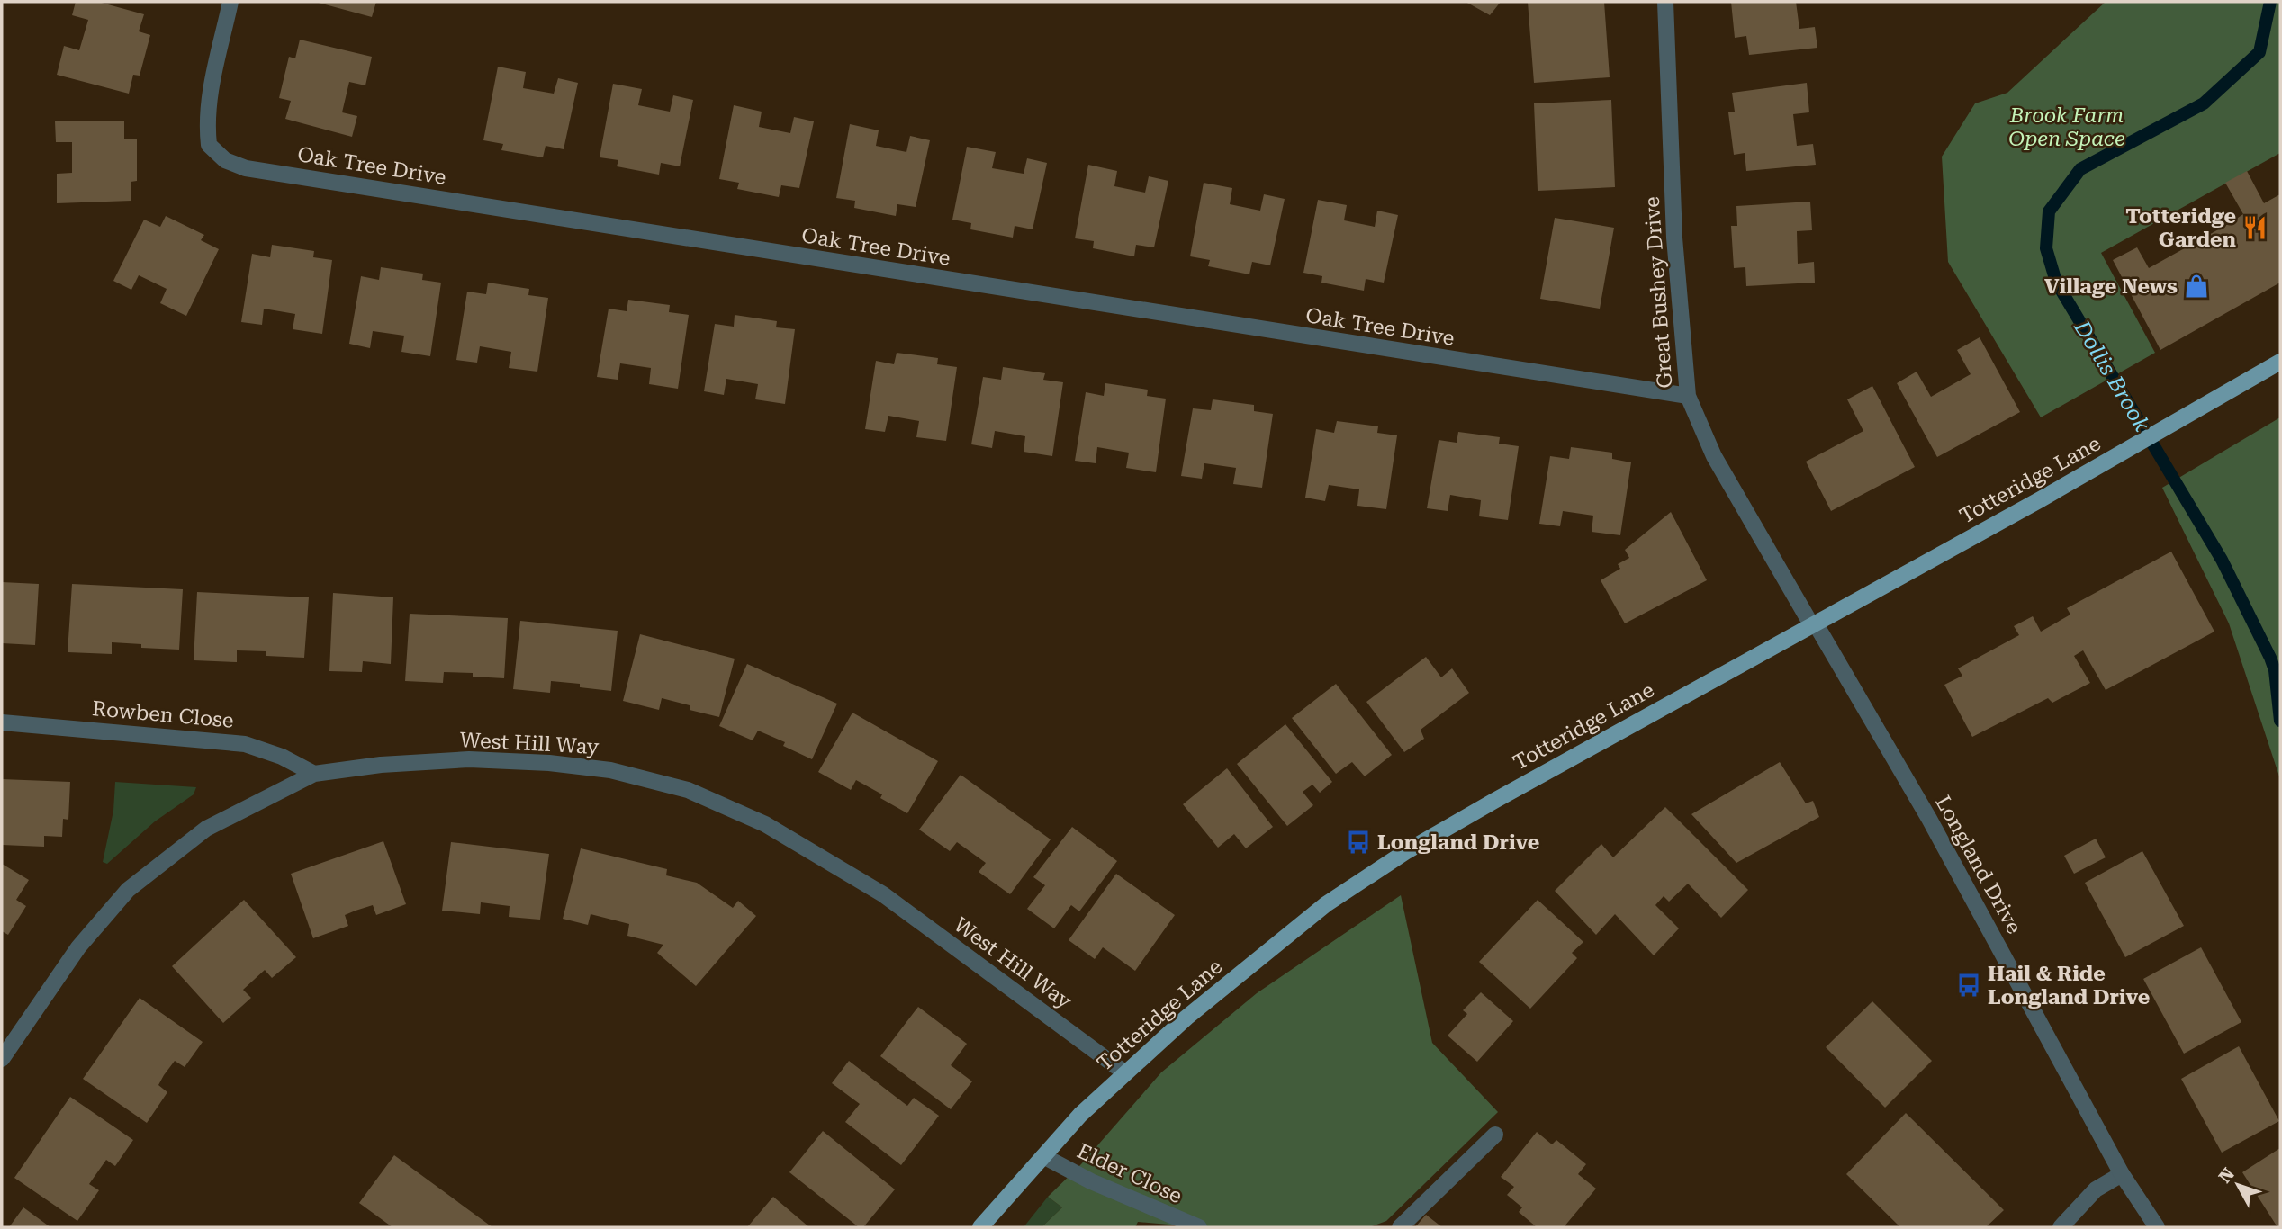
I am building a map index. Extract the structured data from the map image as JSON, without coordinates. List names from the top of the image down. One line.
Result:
{"streets":{"main road":["Totteridge Lane"],"street":["Oak Tree Drive","Great Bushey Drive","Rowben Close","West Hill Way","Longland Drive","Elder Close"]},"crossings":[["Oak Tree Drive","Great Bushey Drive"],["Great Bushey Drive","Totteridge Lane"],["Great Bushey Drive","Longland Drive"],["Totteridge Lane","West Hill Way"],["Totteridge Lane","Longland Drive"],["Totteridge Lane","Elder Close"],["Rowben Close","West Hill Way"]],"water":["Dollis Brook"],"parks":["Brook Farm Open Space"],"places":{"restaurant":["Totteridge Garden"],"shop":["Village News"],"bus stop":["Longland Drive","Hail & Ride Longland Drive"]},"north":"top left"}
